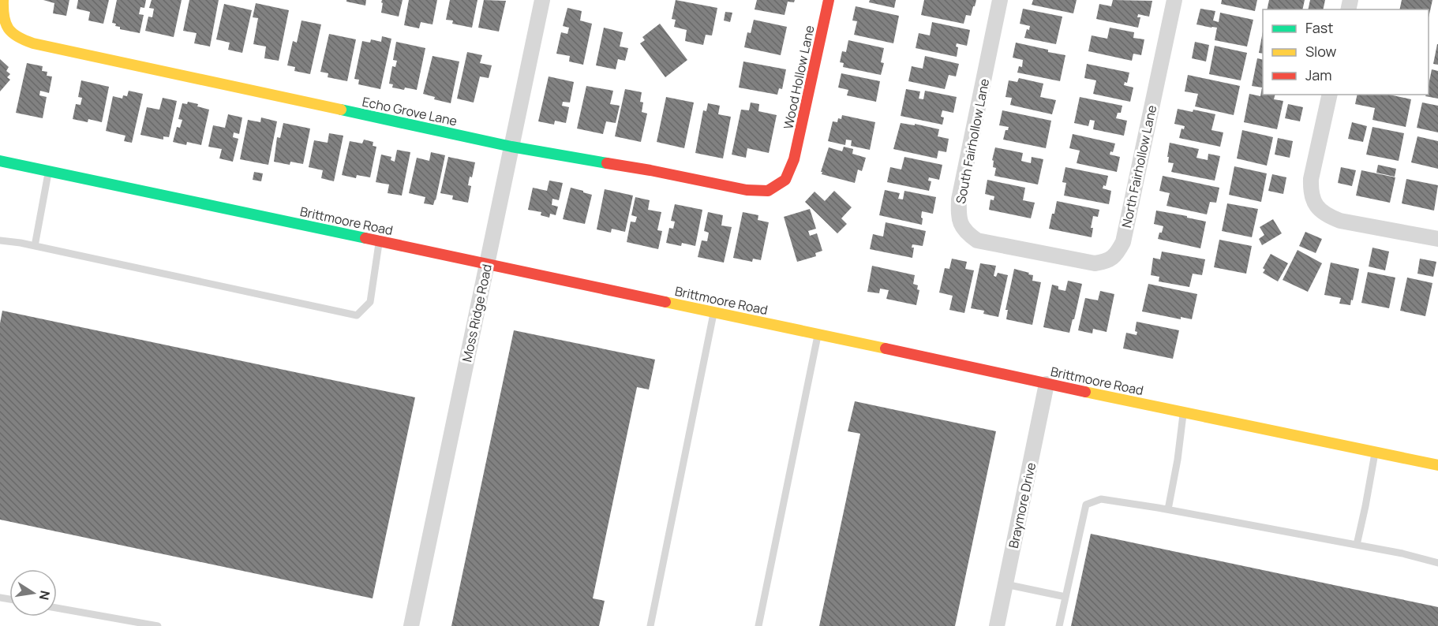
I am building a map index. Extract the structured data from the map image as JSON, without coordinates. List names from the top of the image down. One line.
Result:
{"streets":{"main road":["Wood Hollow Lane","Echo Grove Lane","Brittmoore Road"],"street":["South Fairhollow Lane","North Fairhollow Lane","Moss Ridge Road","Braymore Drive"]},"crossings":[["Wood Hollow Lane","Echo Grove Lane"],["Echo Grove Lane","Moss Ridge Road"],["South Fairhollow Lane","North Fairhollow Lane"],["Brittmoore Road","Moss Ridge Road"],["Brittmoore Road","Braymore Drive"]],"legend":["Fast","Slow","Jam"],"north":"right"}
